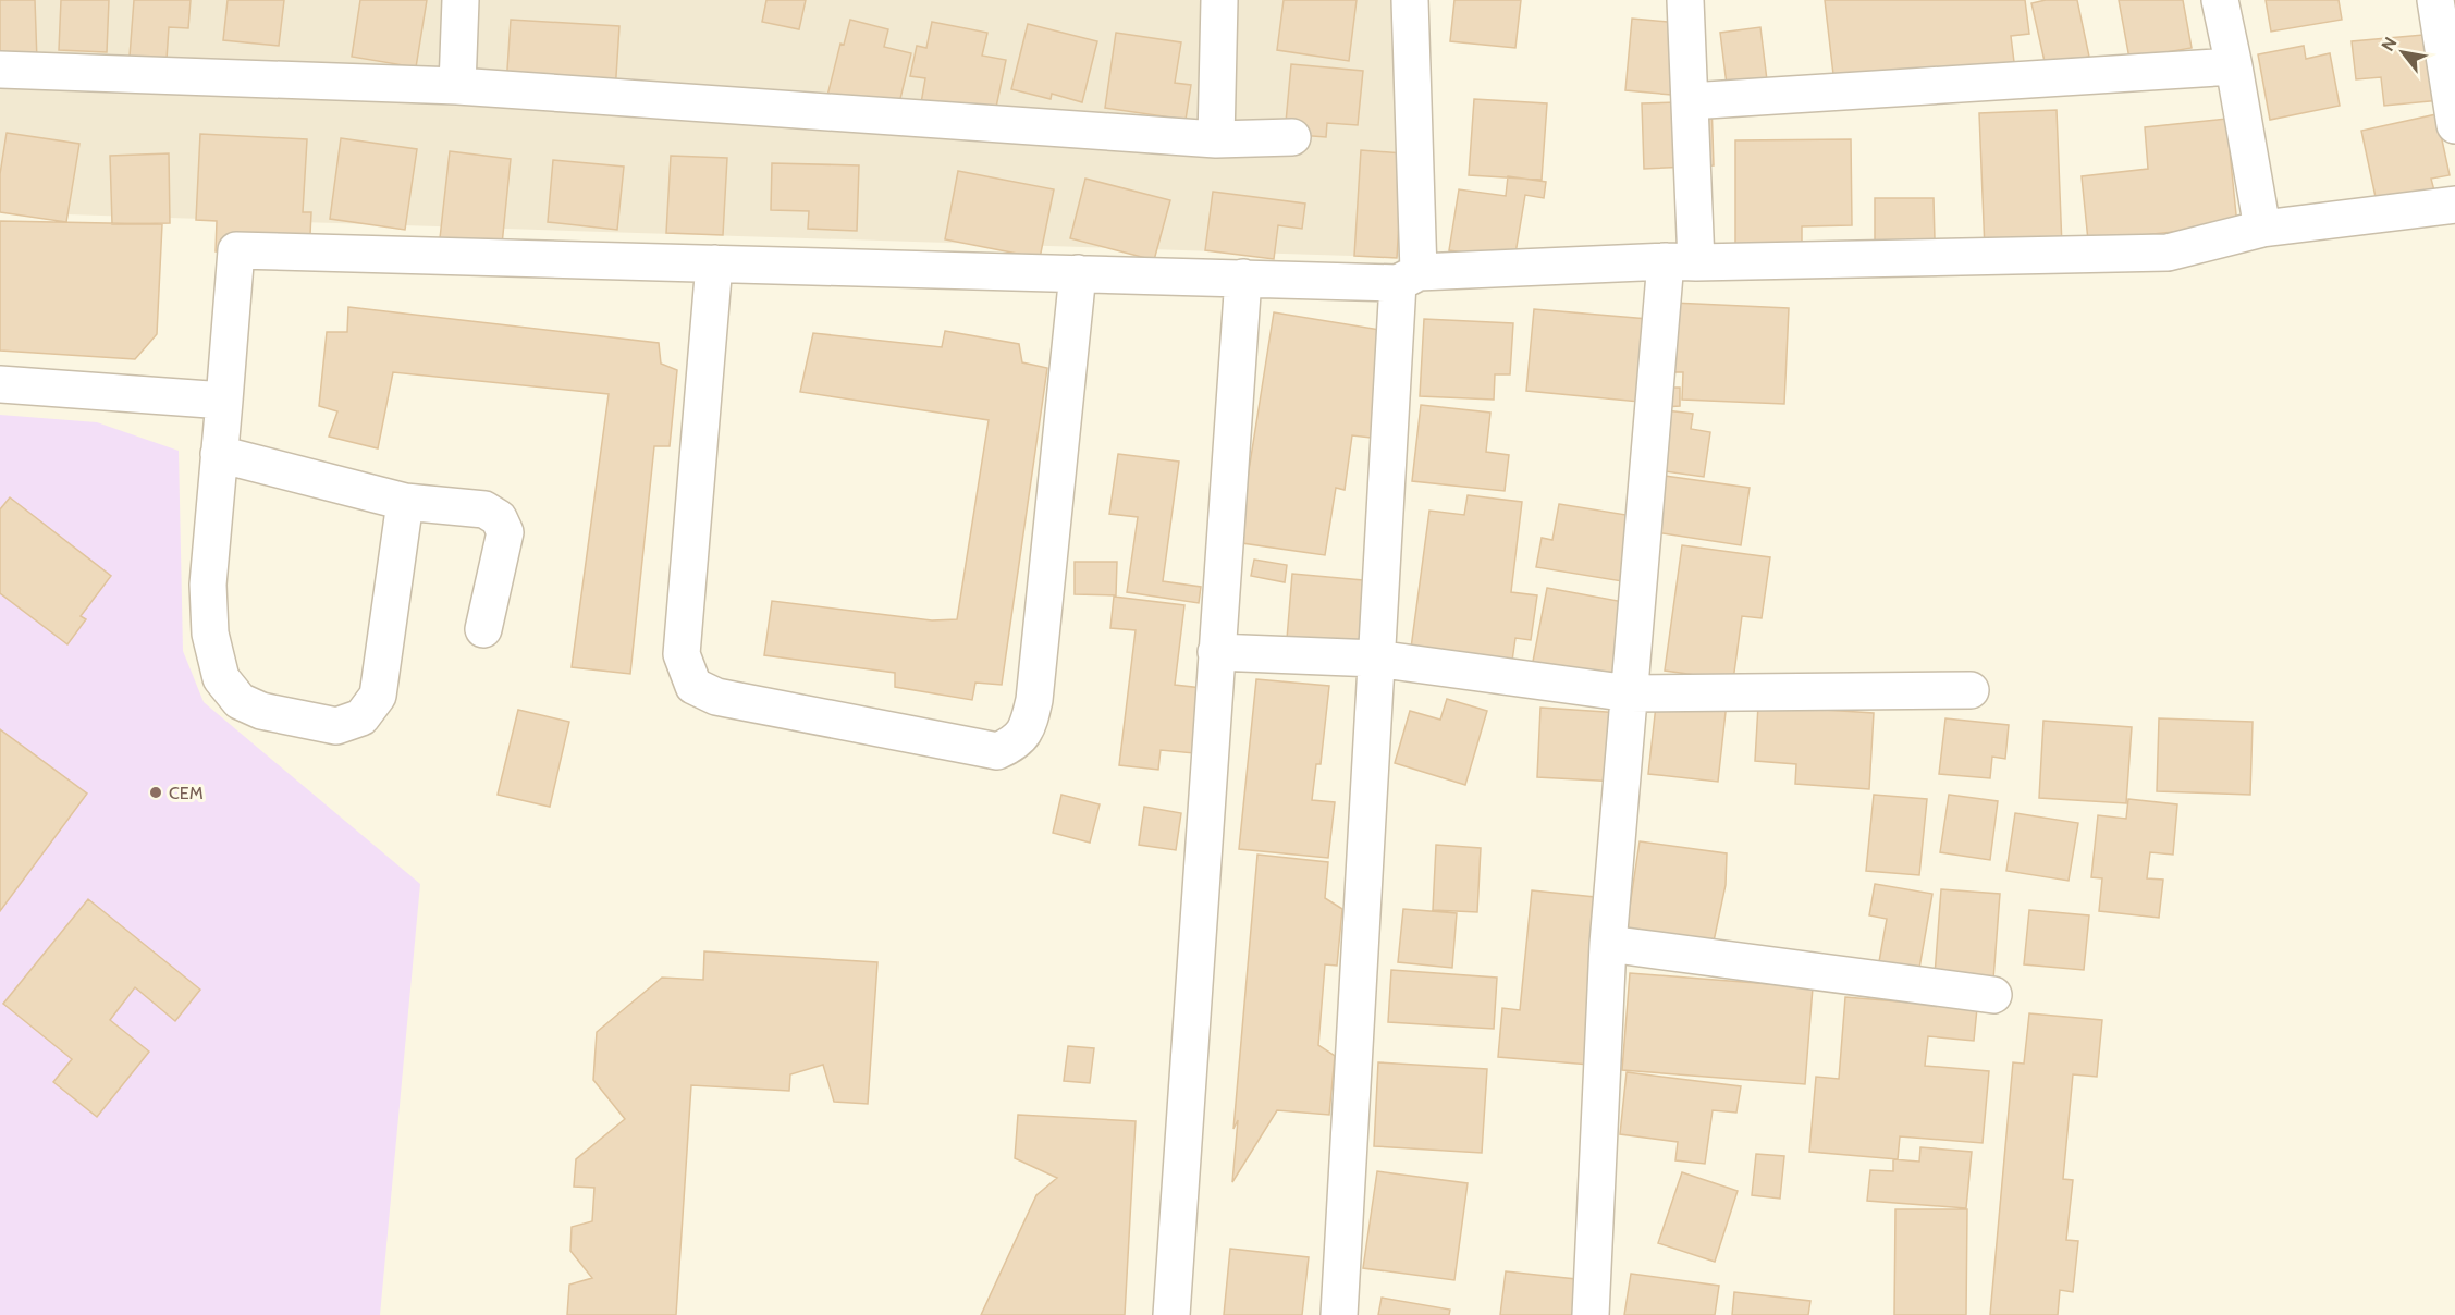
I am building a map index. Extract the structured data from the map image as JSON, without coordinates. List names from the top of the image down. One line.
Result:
{"places":["CEM"],"north":"top left"}
